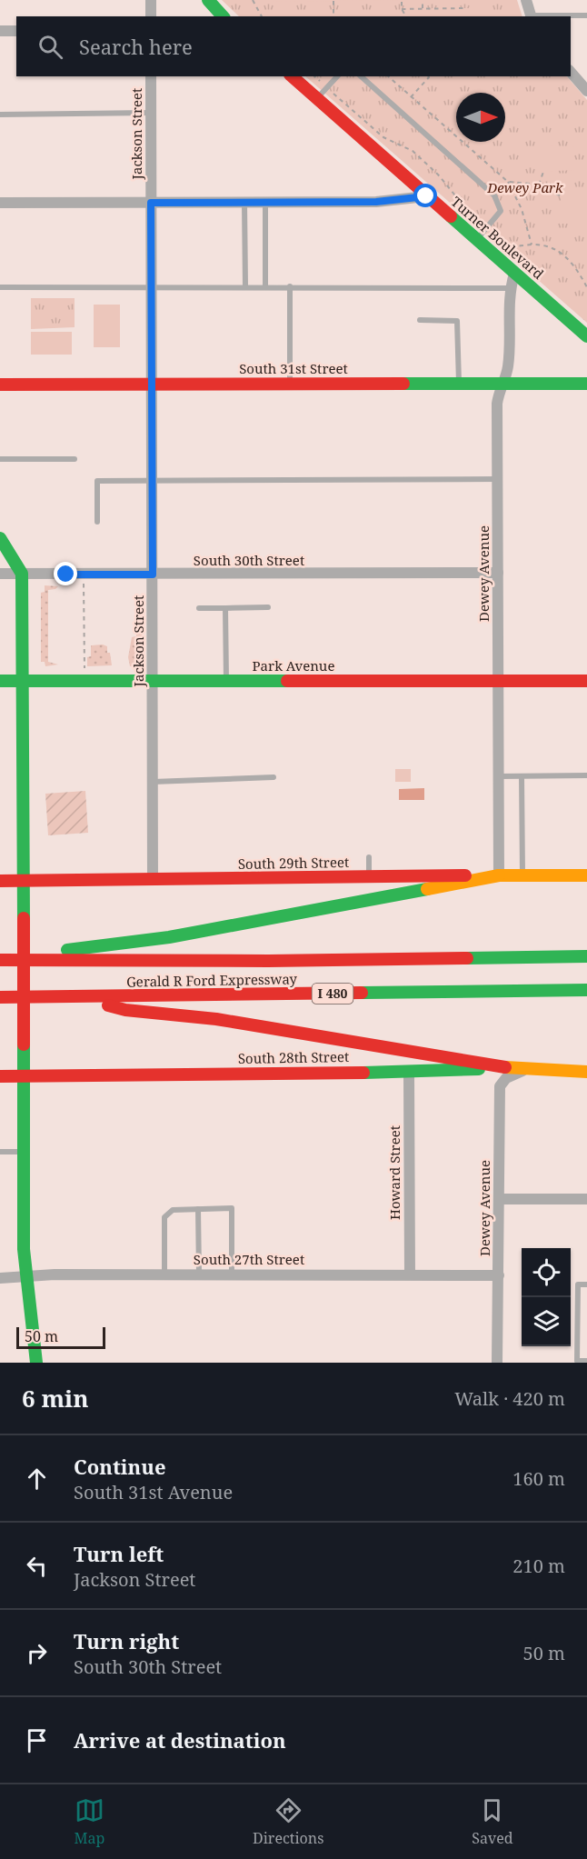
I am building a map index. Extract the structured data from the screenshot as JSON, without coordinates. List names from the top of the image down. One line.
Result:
{"streets":{"main road":["Turner Boulevard","South 31st Street","Park Avenue","South 29th Street","Gerald R Ford Expressway","I 480","South 28th Street"],"street":["Jackson Street","South 30th Street","Dewey Avenue","Howard Street","South 27th Street"]},"crossings":[["Jackson Street","South 31st Street"],["Jackson Street","South 30th Street"],["Jackson Street","Park Avenue"],["Jackson Street","South 29th Street"],["Turner Boulevard","Dewey Avenue"],["South 31st Street","Dewey Avenue"],["South 30th Street","Dewey Avenue"],["Dewey Avenue","Park Avenue"],["Dewey Avenue","South 29th Street"],["Dewey Avenue","South 28th Street"],["Dewey Avenue","South 27th Street"],["South 28th Street","Howard Street"],["Howard Street","South 27th Street"]],"parks":["Dewey Park"],"scale_bar":"50 m","north":"right","page":{"search":"Search here","scale":"50 m","heading":["6 min","Walk · 420 m"],"list":[["Continue","South 31st Avenue","160 m"],["Turn left","Jackson Street","210 m"],["Turn right","South 30th Street","50 m"],"Arrive at destination"],"nav":["Map","Directions","Saved"]}}
